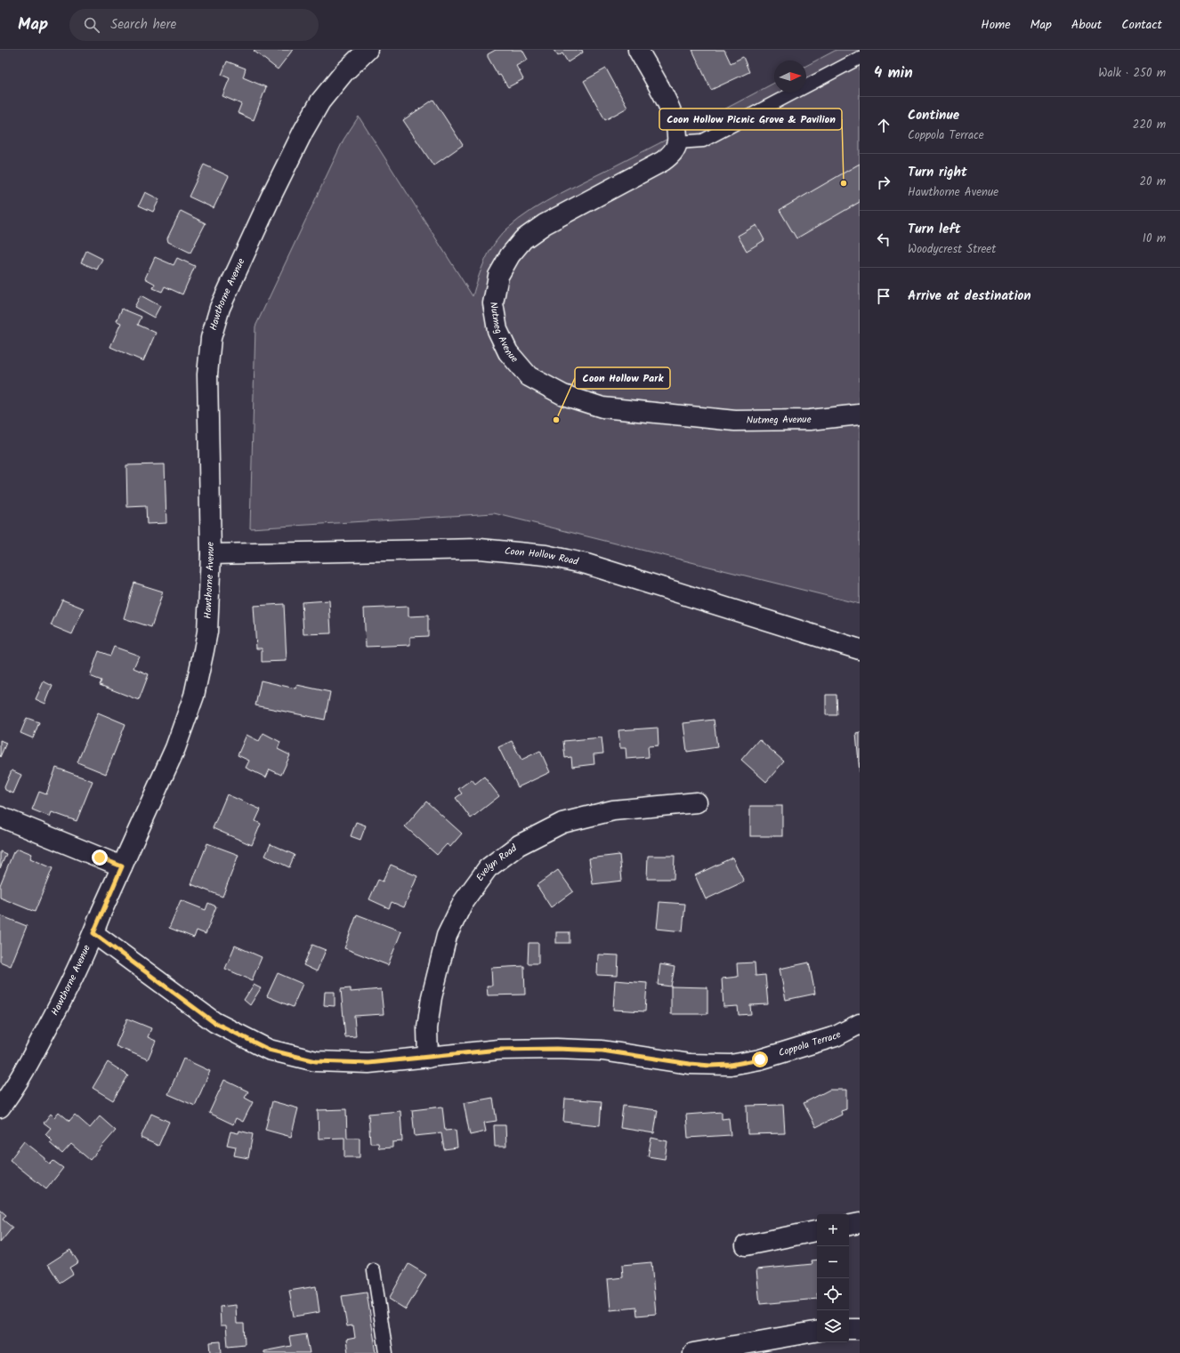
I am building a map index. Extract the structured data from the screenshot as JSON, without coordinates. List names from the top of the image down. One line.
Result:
{"streets":{"street":["Hawthorne Avenue","Nutmeg Avenue","Coon Hollow Road","Evelyn Road","Coppola Terrace"]},"crossings":[["Hawthorne Avenue","Coon Hollow Road"],["Hawthorne Avenue","Coppola Terrace"],["Evelyn Road","Coppola Terrace"]],"places":["Coon Hollow Picnic Grove & Pavilion","Coon Hollow Park"],"north":"right","page":{"header":"Map","search":"Search here","nav":["Home","Map","About","Contact"],"heading":["4 min","Walk · 250 m"],"list":[["Continue","Coppola Terrace","220 m"],["Turn right","Hawthorne Avenue","20 m"],["Turn left","Woodycrest Street","10 m"],"Arrive at destination"],"map_buttons":["+","−"]}}
